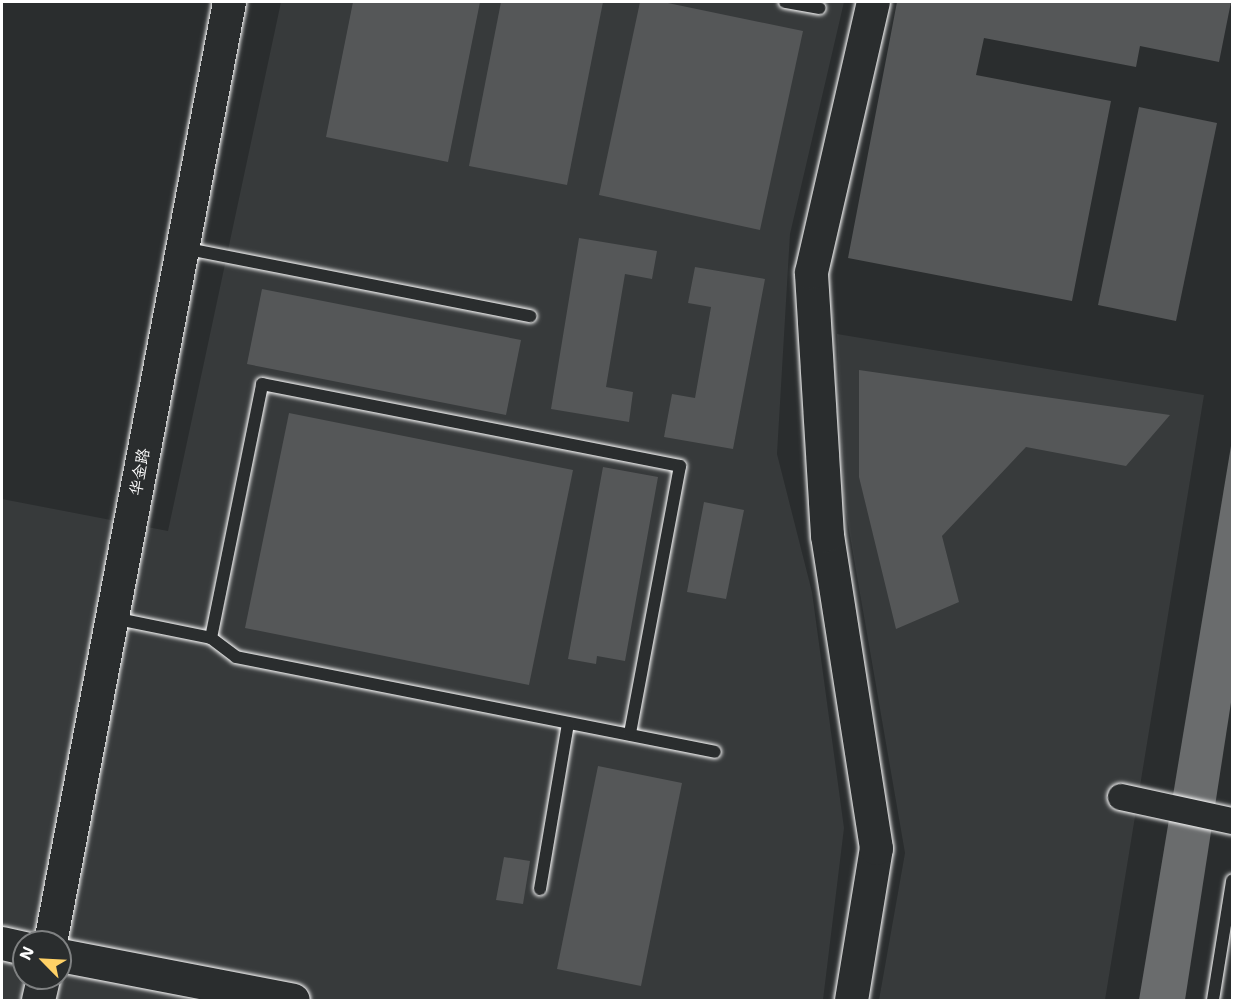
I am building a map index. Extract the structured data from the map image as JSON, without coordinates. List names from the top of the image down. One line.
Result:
{"streets":{"street":["华金路"]},"north":"top left"}
